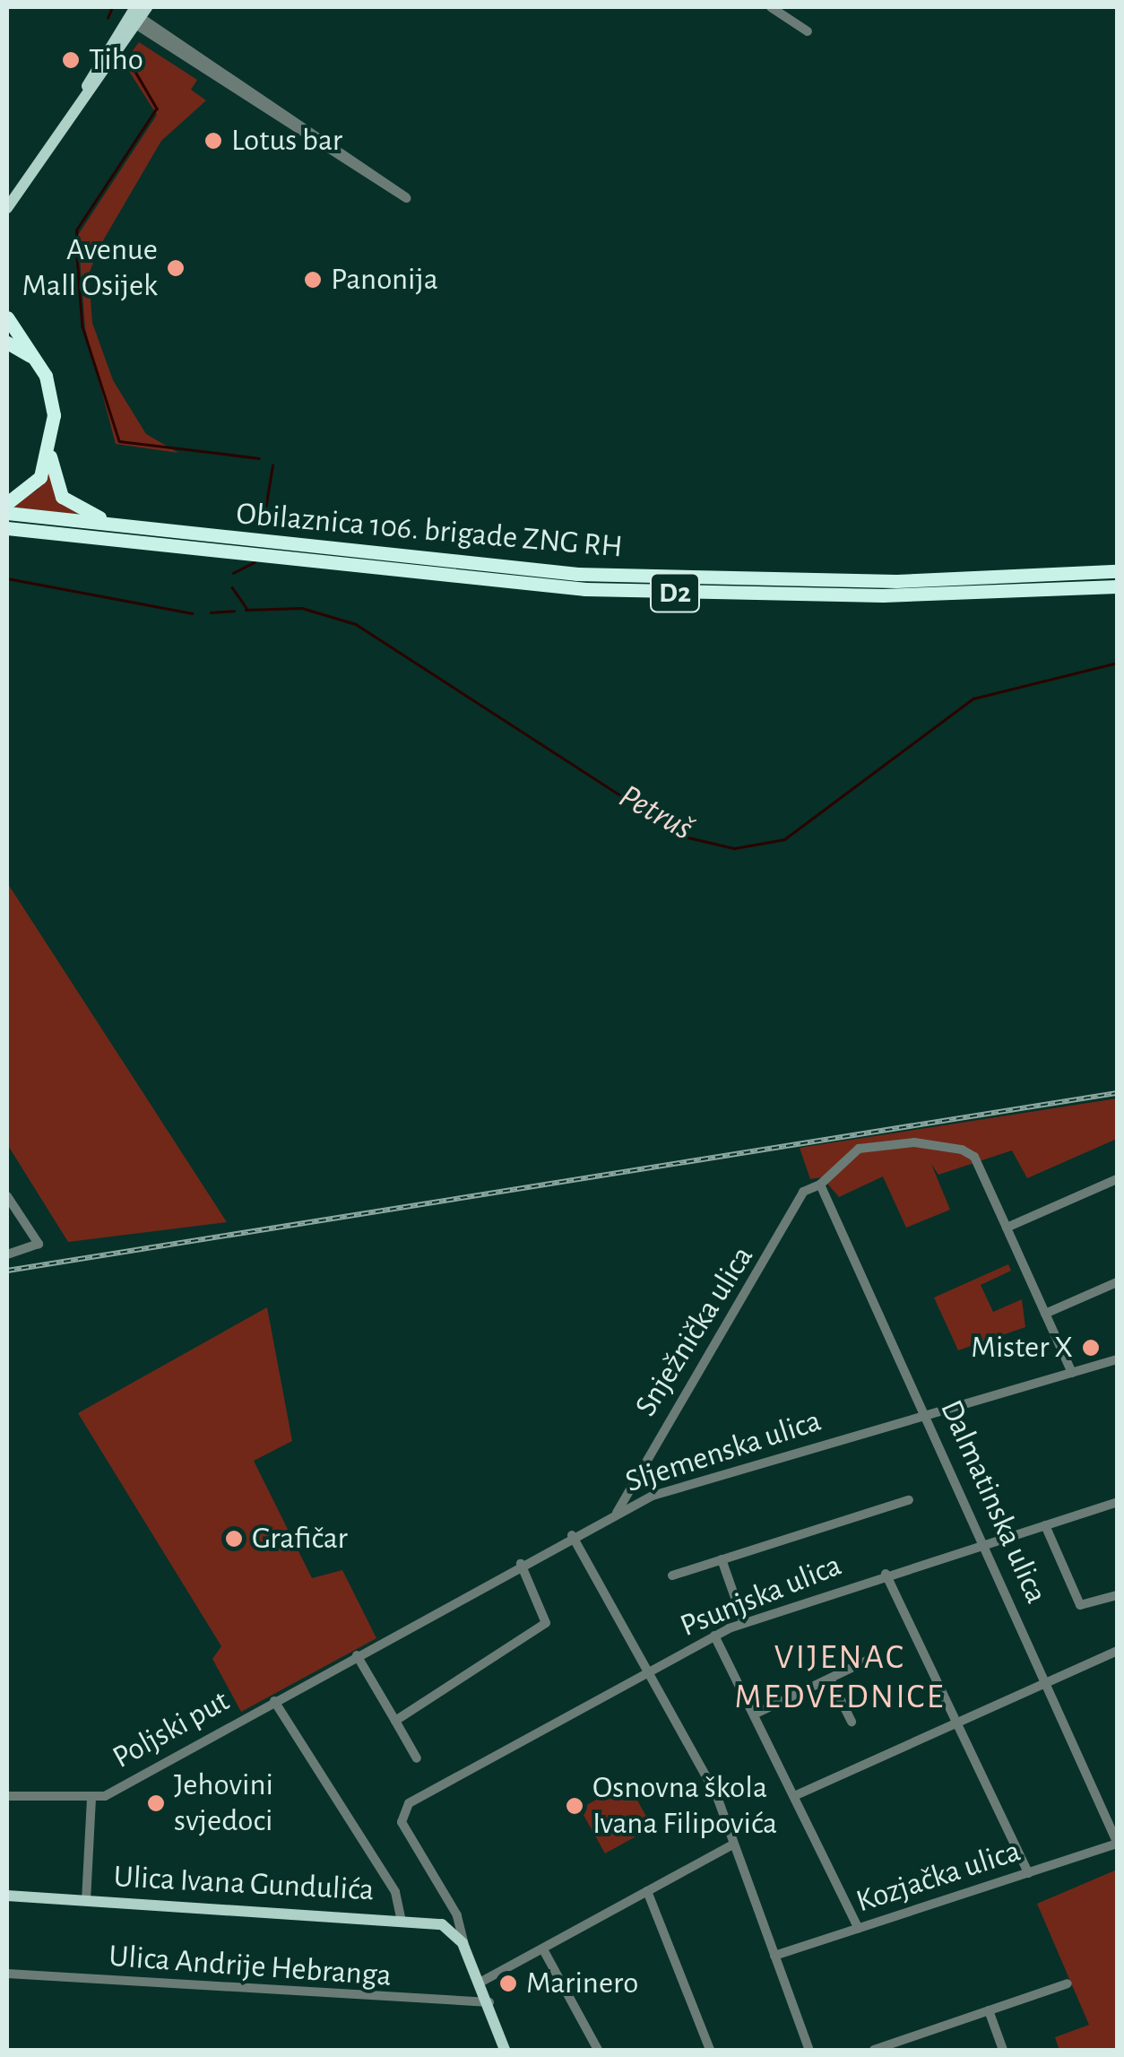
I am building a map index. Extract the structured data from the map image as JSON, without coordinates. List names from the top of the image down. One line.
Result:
{"streets":{"highway":["Obilaznica 106. brigade ZNG RH","D2"],"main road":["Ulica Ivana Gundulića"],"street":["Snježnička ulica","Sljemenska ulica","Dalmatinska ulica","Psunjska ulica","Poljski put","Kozjačka ulica","Ulica Andrije Hebranga"]},"crossings":[["Snježnička ulica","Sljemenska ulica"],["Snježnička ulica","Dalmatinska ulica"],["Sljemenska ulica","Dalmatinska ulica"],["Sljemenska ulica","Poljski put"],["Dalmatinska ulica","Psunjska ulica"],["Dalmatinska ulica","Kozjačka ulica"]],"districts":["VIJENAC MEDVEDNICE"],"water":["Petruš"],"places":["Tiho","Lotus bar","Avenue Mall Osijek","Panonija","Mister X","Grafičar","Jehovini svjedoci","Osnovna škola Ivana Filipovića","Marinero"]}
